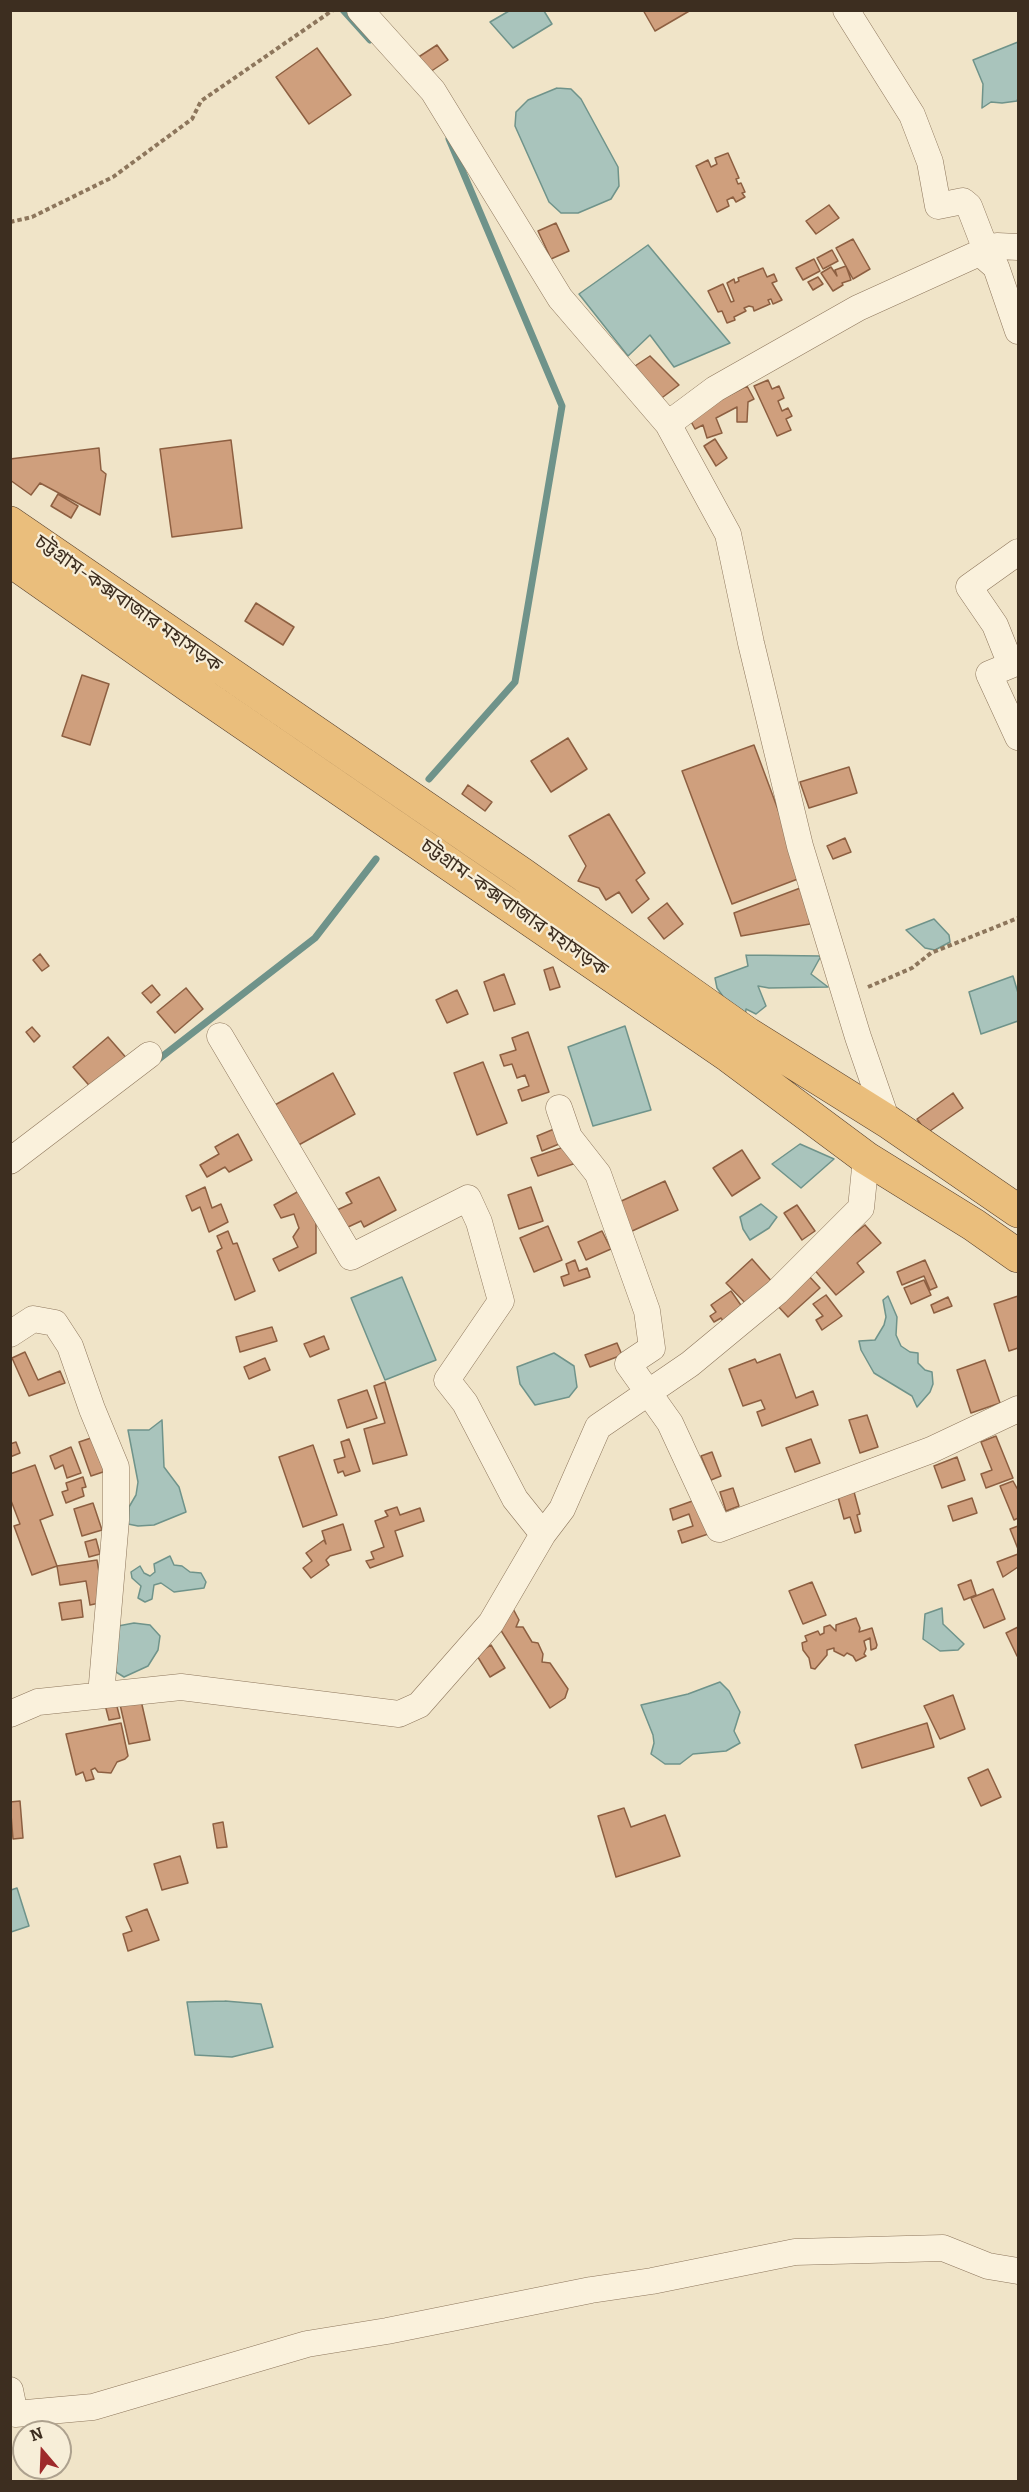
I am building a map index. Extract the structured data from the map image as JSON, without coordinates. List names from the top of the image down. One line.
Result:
{"streets":{"highway":["চট্টগ্রাম-কক্সবাজার মহাসড়ক"]},"north":"top"}
